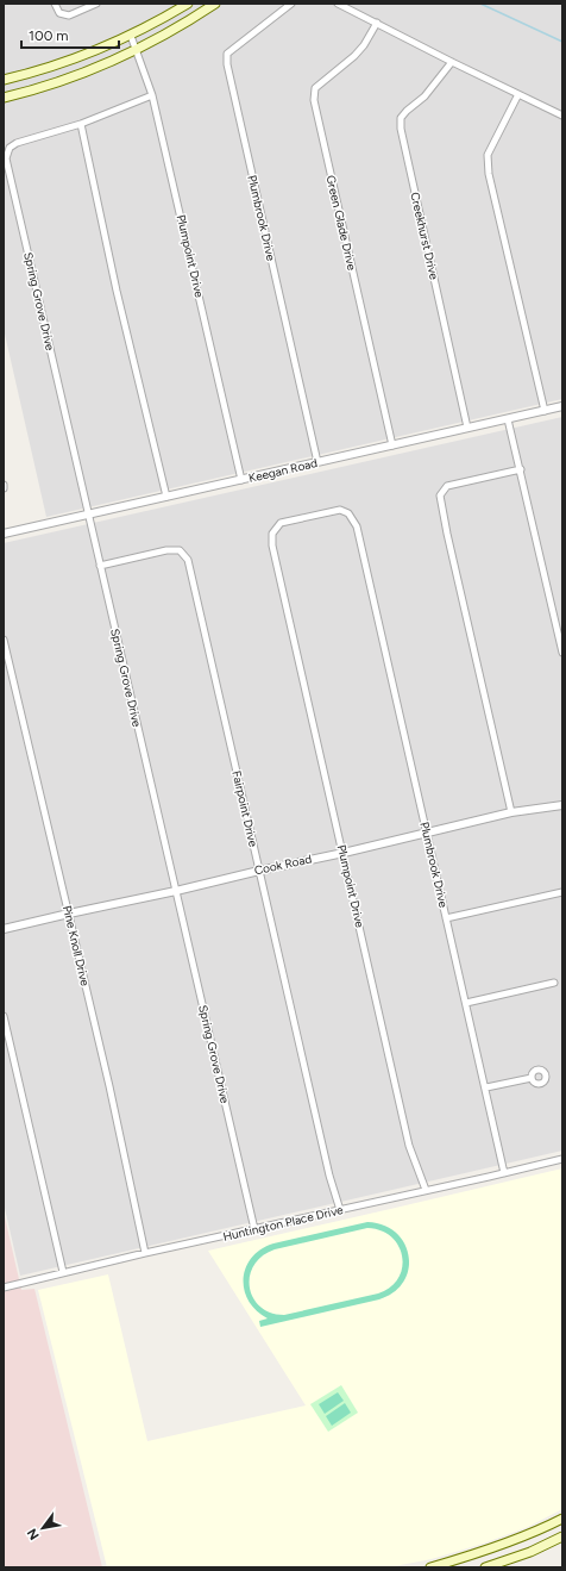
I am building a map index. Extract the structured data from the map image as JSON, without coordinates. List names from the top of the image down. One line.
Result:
{"streets":{"street":["Plumbrook Drive","Green Glade Drive","Creekhurst Drive","Plumpoint Drive","Spring Grove Drive","Keegan Road","Fairpoint Drive","Cook Road","Pine Knoll Drive","Huntington Place Drive"]},"crossings":[["Plumbrook Drive","Plumpoint Drive"],["Plumbrook Drive","Keegan Road"],["Plumbrook Drive","Cook Road"],["Plumbrook Drive","Huntington Place Drive"],["Green Glade Drive","Keegan Road"],["Creekhurst Drive","Keegan Road"],["Plumpoint Drive","Spring Grove Drive"],["Plumpoint Drive","Keegan Road"],["Plumpoint Drive","Cook Road"],["Plumpoint Drive","Huntington Place Drive"],["Spring Grove Drive","Keegan Road"],["Spring Grove Drive","Fairpoint Drive"],["Spring Grove Drive","Cook Road"],["Spring Grove Drive","Huntington Place Drive"],["Fairpoint Drive","Cook Road"],["Fairpoint Drive","Huntington Place Drive"],["Cook Road","Pine Knoll Drive"],["Pine Knoll Drive","Huntington Place Drive"]],"scale_bar":"100 m","north":"bottom left"}
